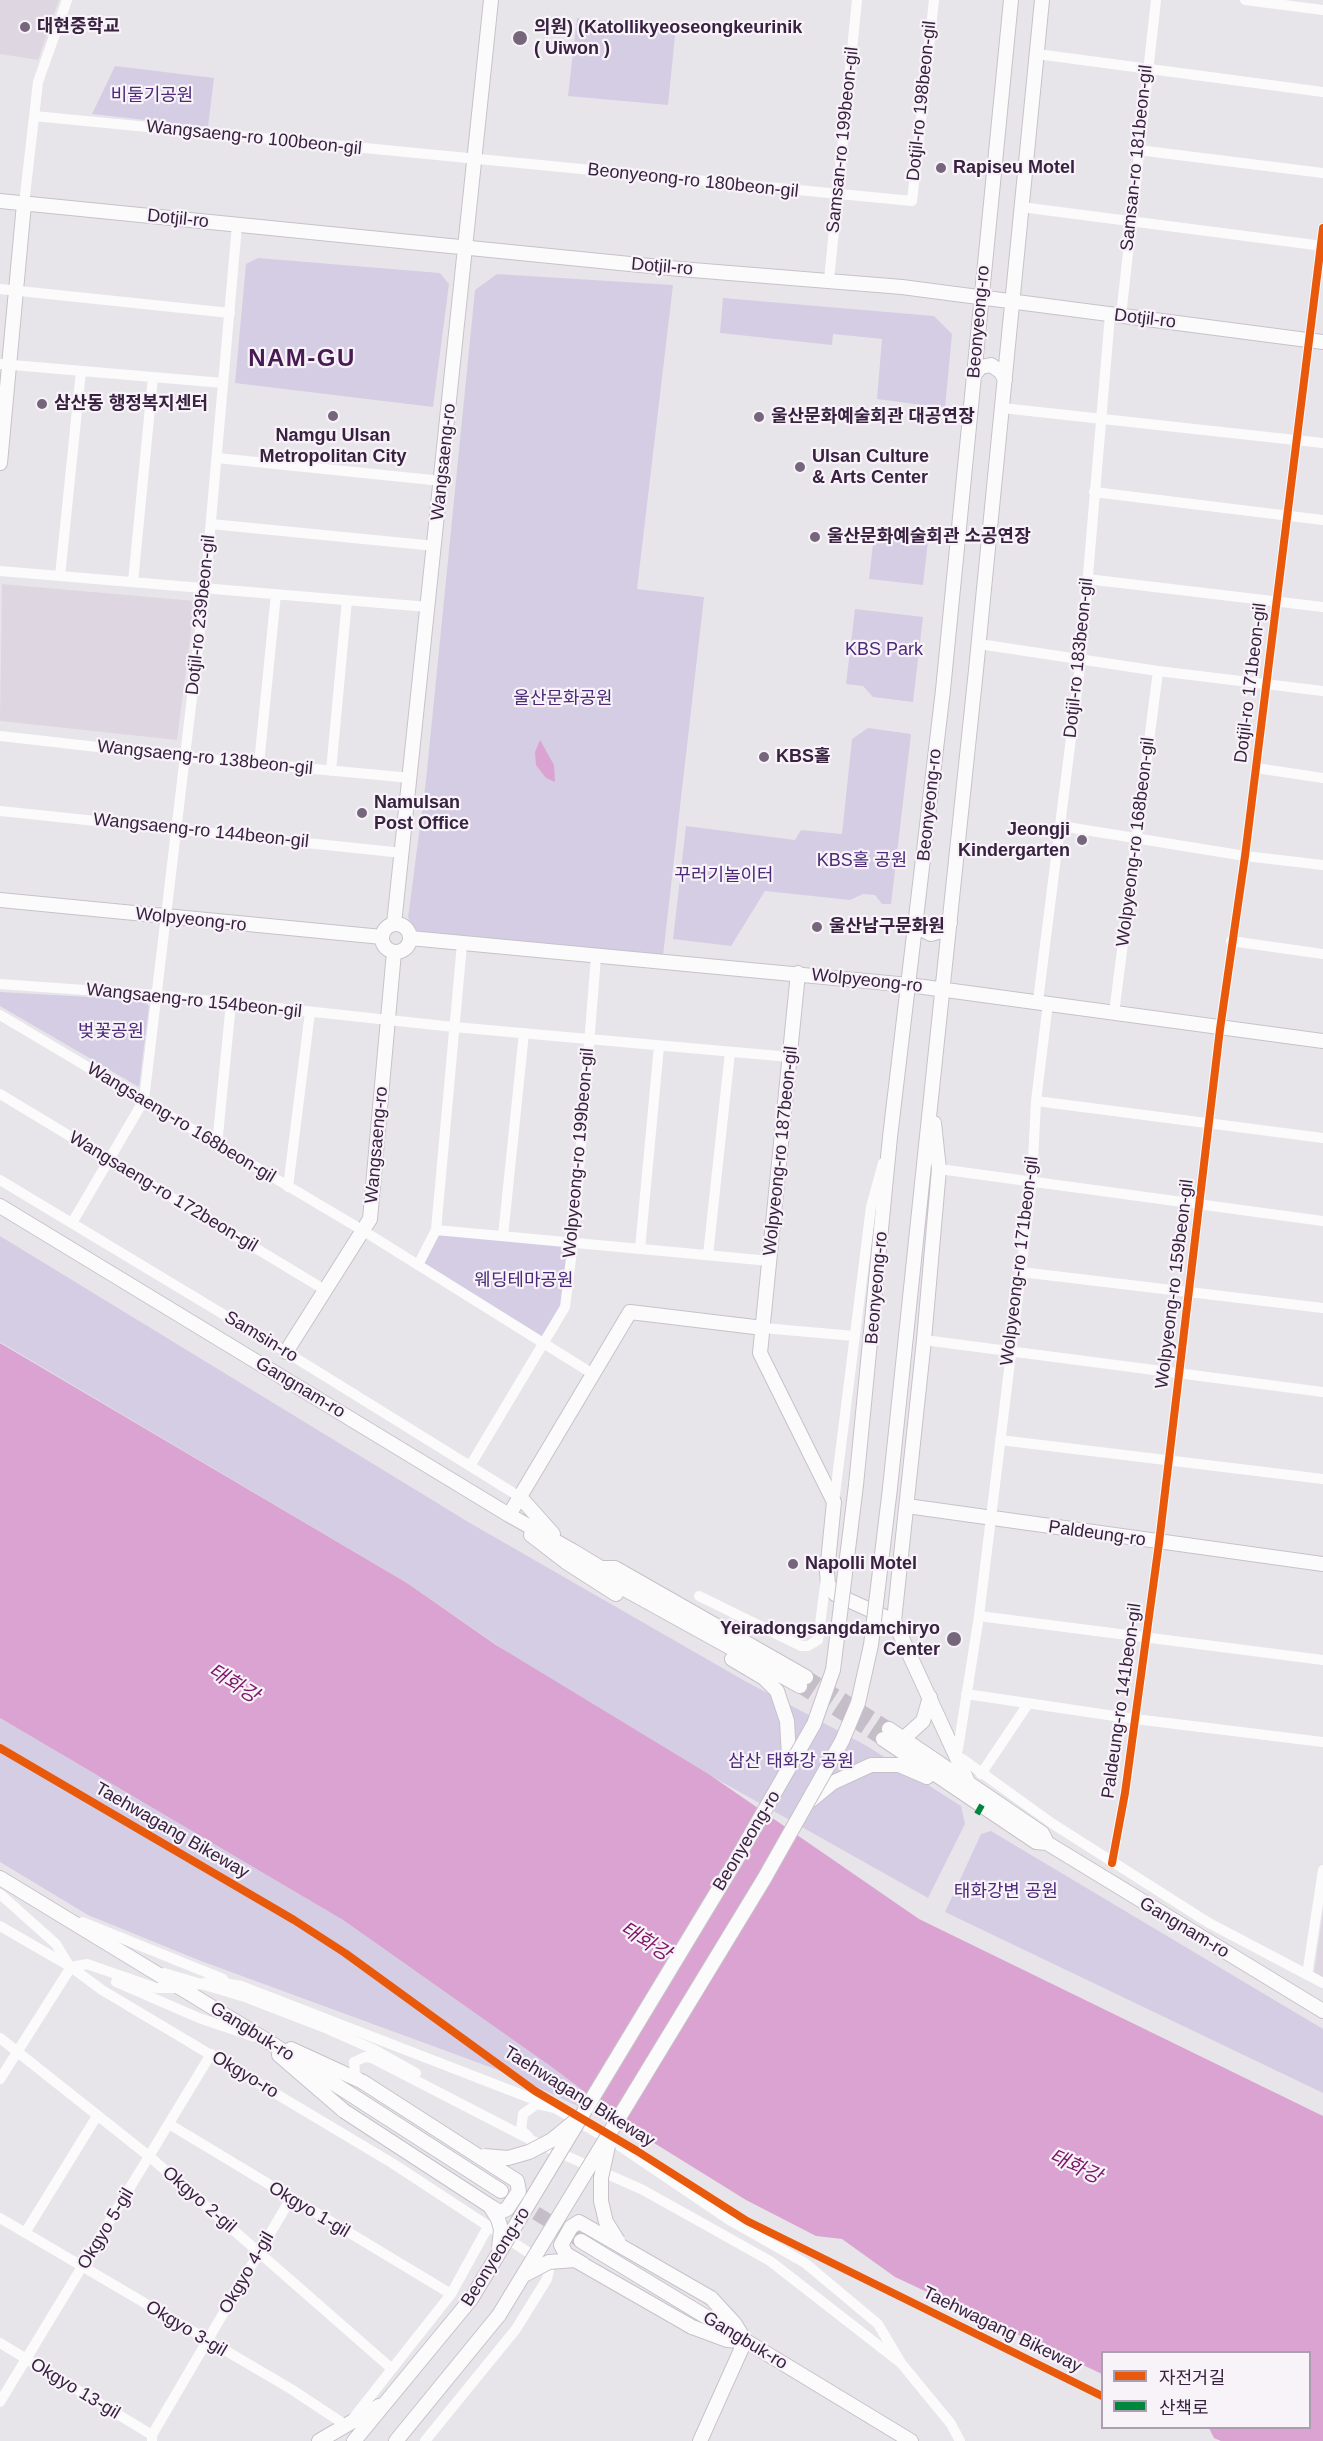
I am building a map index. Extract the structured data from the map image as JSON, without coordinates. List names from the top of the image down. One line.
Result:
{"streets":{"main road":["Dotjil-ro","Beonyeong-ro","Wangsaeng-ro","Wolpyeong-ro","Wolpyeong-ro 187beon-gil","Gangnam-ro","Paldeung-ro","Gangbuk-ro"],"street":["Dotjil-ro 198beon-gil","Wangsaeng-ro 100beon-gil","Samsan-ro 199beon-gil","Samsan-ro 181beon-gil","Beonyeong-ro 180beon-gil","Dotjil-ro 239beon-gil","Dotjil-ro 183beon-gil","Dotjil-ro 171beon-gil","Wangsaeng-ro 138beon-gil","Wangsaeng-ro 144beon-gil","Wolpyeong-ro 168beon-gil","Wangsaeng-ro 154beon-gil","Wangsaeng-ro 168beon-gil","Wolpyeong-ro 199beon-gil","Wangsaeng-ro 172beon-gil","Wolpyeong-ro 171beon-gil","Wolpyeong-ro 159beon-gil","Samsin-ro","Paldeung-ro 141beon-gil","Okgyo-ro","Okgyo 2-gil","Okgyo 1-gil","Okgyo 5-gil","Okgyo 4-gil","Okgyo 3-gil","Okgyo 13-gil"],"cycle path":["Taehwagang Bikeway"]},"crossings":[["Dotjil-ro 198beon-gil","Beonyeong-ro 180beon-gil"],["Wangsaeng-ro 100beon-gil","Beonyeong-ro 180beon-gil"],["Wangsaeng-ro 100beon-gil","Wangsaeng-ro"],["Samsan-ro 199beon-gil","Beonyeong-ro 180beon-gil"],["Samsan-ro 199beon-gil","Dotjil-ro"],["Samsan-ro 181beon-gil","Dotjil-ro"],["Samsan-ro 181beon-gil","Dotjil-ro 183beon-gil"],["Beonyeong-ro 180beon-gil","Wangsaeng-ro"],["Dotjil-ro","Beonyeong-ro"],["Dotjil-ro","Wangsaeng-ro"],["Dotjil-ro","Dotjil-ro 239beon-gil"],["Dotjil-ro","Dotjil-ro 183beon-gil"],["Dotjil-ro","Dotjil-ro 171beon-gil"],["Beonyeong-ro","Wolpyeong-ro"],["Wangsaeng-ro","Wangsaeng-ro 138beon-gil"],["Wangsaeng-ro","Wangsaeng-ro 144beon-gil"],["Wangsaeng-ro","Wolpyeong-ro"],["Wangsaeng-ro","Wangsaeng-ro 154beon-gil"],["Wangsaeng-ro","Wangsaeng-ro 168beon-gil"],["Wangsaeng-ro","Wangsaeng-ro 172beon-gil"],["Wangsaeng-ro","Samsin-ro"],["Dotjil-ro 239beon-gil","Wangsaeng-ro 138beon-gil"],["Dotjil-ro 239beon-gil","Wangsaeng-ro 144beon-gil"],["Dotjil-ro 239beon-gil","Wolpyeong-ro"],["Dotjil-ro 239beon-gil","Wangsaeng-ro 154beon-gil"],["Dotjil-ro 239beon-gil","Wangsaeng-ro 168beon-gil"],["Dotjil-ro 183beon-gil","Wolpyeong-ro"],["Dotjil-ro 183beon-gil","Wolpyeong-ro 171beon-gil"],["Dotjil-ro 171beon-gil","Wolpyeong-ro"],["Dotjil-ro 171beon-gil","Wolpyeong-ro 159beon-gil"],["Wolpyeong-ro 168beon-gil","Wolpyeong-ro"],["Wolpyeong-ro","Wolpyeong-ro 187beon-gil"],["Wolpyeong-ro","Wolpyeong-ro 199beon-gil"],["Wolpyeong-ro","Wolpyeong-ro 171beon-gil"],["Wolpyeong-ro","Wolpyeong-ro 159beon-gil"],["Wangsaeng-ro 154beon-gil","Wolpyeong-ro 187beon-gil"],["Wangsaeng-ro 154beon-gil","Wolpyeong-ro 199beon-gil"],["Wangsaeng-ro 168beon-gil","Wolpyeong-ro 199beon-gil"],["Wolpyeong-ro 199beon-gil","Samsin-ro"],["Wolpyeong-ro 171beon-gil","Paldeung-ro"],["Wolpyeong-ro 159beon-gil","Paldeung-ro"],["Wolpyeong-ro 159beon-gil","Paldeung-ro 141beon-gil"],["Paldeung-ro","Paldeung-ro 141beon-gil"],["Okgyo-ro","Okgyo 5-gil"],["Okgyo 2-gil","Okgyo 5-gil"],["Okgyo 2-gil","Okgyo 4-gil"],["Okgyo 1-gil","Okgyo 5-gil"],["Okgyo 1-gil","Okgyo 4-gil"],["Okgyo 5-gil","Okgyo 3-gil"],["Okgyo 5-gil","Okgyo 13-gil"],["Okgyo 4-gil","Okgyo 3-gil"],["Okgyo 4-gil","Okgyo 13-gil"]],"districts":["NAM-GU"],"water":["태화강"],"parks":["비둘기공원","KBS Park","울산문화공원","KBS홀 공원","꾸러기놀이터","벚꽃공원","웨딩테마공원","삼산 태화강 공원","태화강변 공원"],"places":["대현중학교","의원) (Katollikyeoseongkeurinik ( Uiwon )","Rapiseu Motel","삼산동 행정복지센터","Namgu Ulsan Metropolitan City","울산문화예술회관 대공연장","Ulsan Culture & Arts Center","울산문화예술회관 소공연장","KBS홀","Namulsan Post Office","Jeongji Kindergarten","울산남구문화원","Napolli Motel","Yeiradongsangdamchiryo Center"],"legend":["자전거길","산책로"]}
